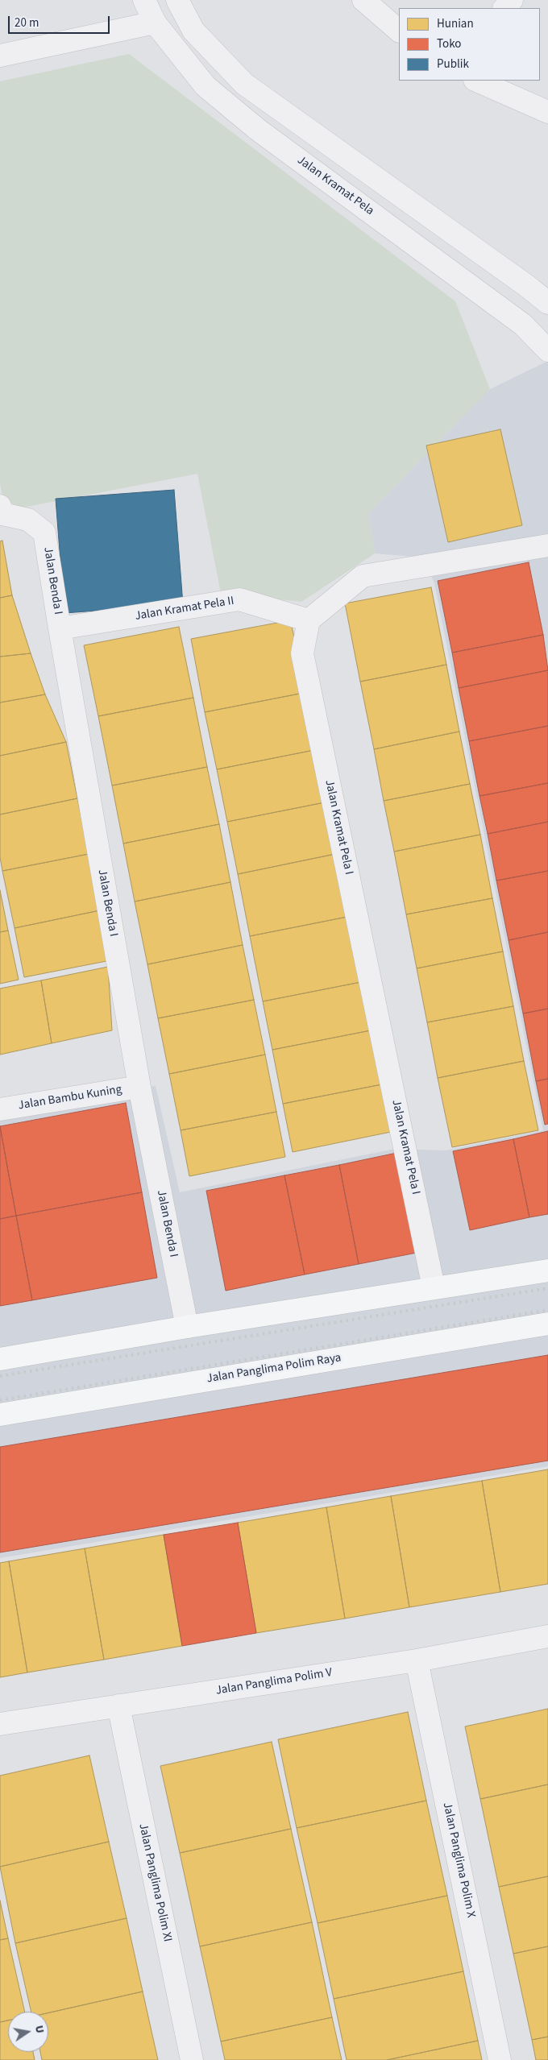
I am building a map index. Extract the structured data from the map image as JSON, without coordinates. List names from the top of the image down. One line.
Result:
{"streets":{"main road":["Jalan Panglima Polim Raya"],"street":["Jalan Kramat Pela","Jalan Benda I","Jalan Kramat Pela II","Jalan Kramat Pela I","Jalan Bambu Kuning","Jalan Panglima Polim V","Jalan Panglima Polim X","Jalan Panglima Polim XI"]},"crossings":[["Jalan Benda I","Jalan Kramat Pela II"],["Jalan Benda I","Jalan Bambu Kuning"],["Jalan Kramat Pela II","Jalan Kramat Pela I"],["Jalan Panglima Polim V","Jalan Panglima Polim X"],["Jalan Panglima Polim V","Jalan Panglima Polim XI"]],"legend":["Hunian","Toko","Publik"],"scale_bar":"20 m","north":"right"}
